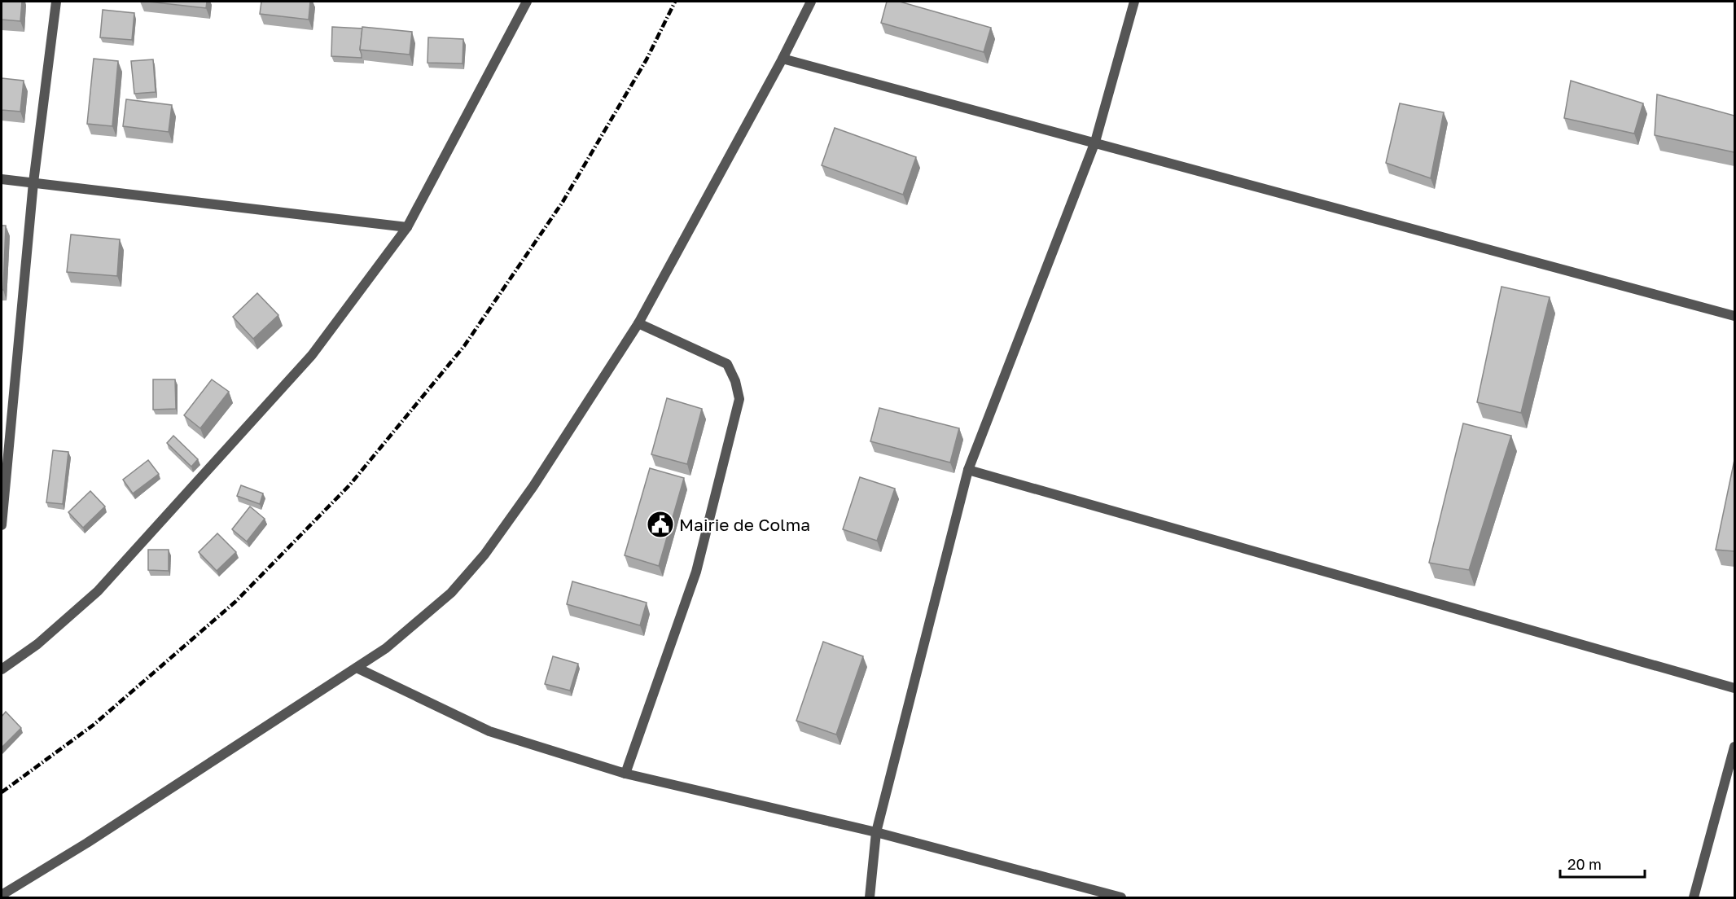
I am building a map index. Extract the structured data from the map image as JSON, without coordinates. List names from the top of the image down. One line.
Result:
{"places":{"public building":["Mairie de Colma"]},"scale_bar":"20 m"}
